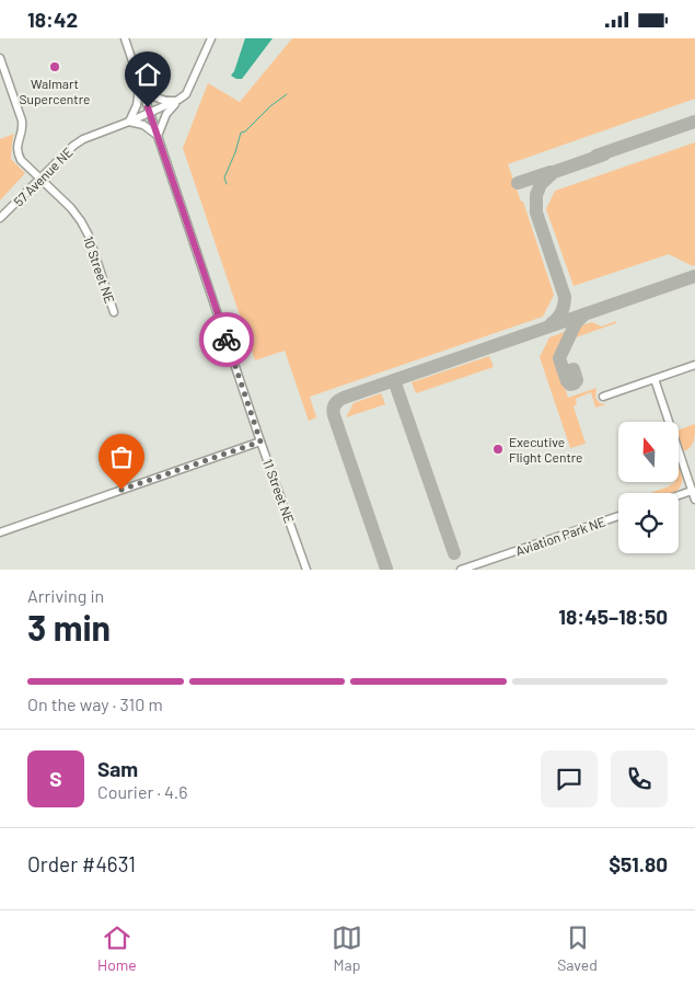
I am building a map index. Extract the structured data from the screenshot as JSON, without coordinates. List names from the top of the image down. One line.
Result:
{"streets":{"street":["57 Avenue NE","10 Street NE","11 Street NE","Aviation Park NE"]},"crossings":[["57 Avenue NE","10 Street NE"],["57 Avenue NE","11 Street NE"]],"places":["Walmart Supercentre","Executive Flight Centre"],"north":"top","page":{"status":"18:42","heading":["3 min","Arriving in","18:45–18:50"],"panel":["Sam","Courier · 4.6","Order #4631","$51.80"],"bar":"On the way · 310 m","round":"S","tabs":["Home","Map","Saved"]}}
